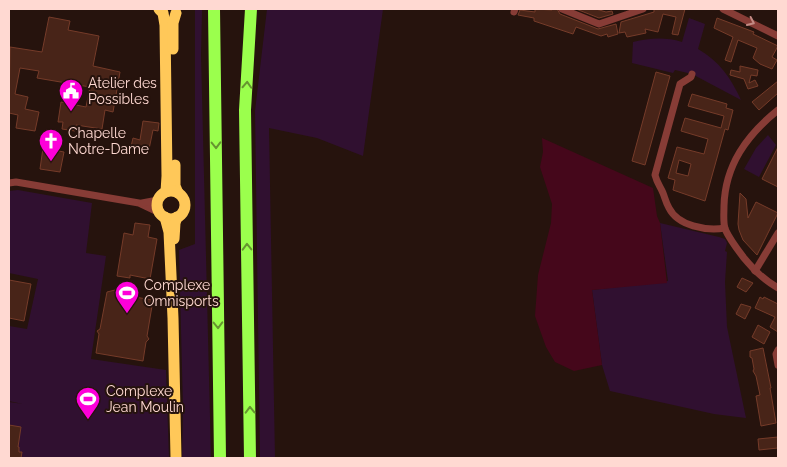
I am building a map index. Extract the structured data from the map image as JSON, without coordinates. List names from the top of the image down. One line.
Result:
{"places":{"public building":["Atelier des Possibles"],"church":["Chapelle Notre-Dame"],"sports":["Complexe Omnisports","Complexe Jean Moulin"]}}
